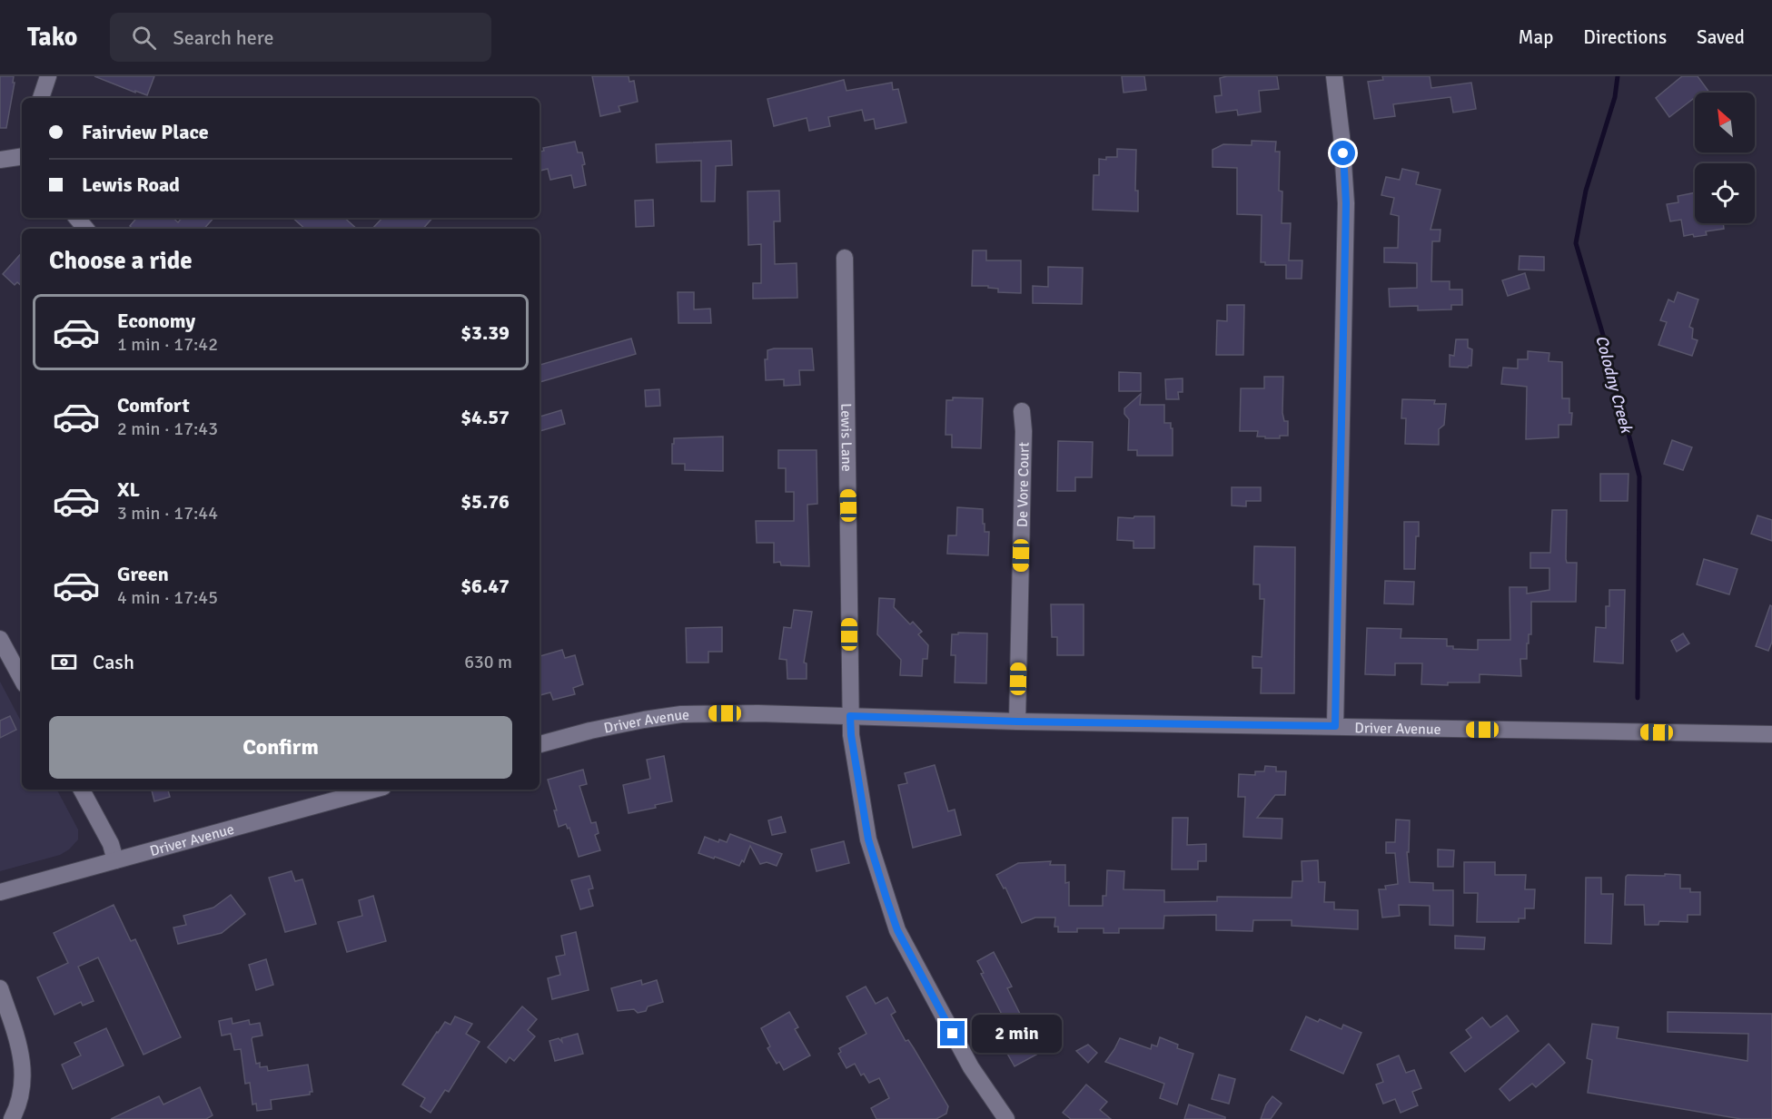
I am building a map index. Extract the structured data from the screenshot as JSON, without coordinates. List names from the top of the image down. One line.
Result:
{"streets":{"street":["Lewis Lane","De Vore Court","Driver Avenue"]},"crossings":[["Lewis Lane","Driver Avenue"],["De Vore Court","Driver Avenue"]],"water":["Colodny Creek"],"north":"top left","page":{"header":"Tako","search":"Search here","nav":["Map","Directions","Saved"],"banner":["Fairview Place","Lewis Road"],"heading":"Choose a ride","list":[{"name":"Economy","note":"1 min · 17:42","value":"$3.39"},{"name":"Comfort","note":"2 min · 17:43","value":"$4.57"},{"name":"XL","note":"3 min · 17:44","value":"$5.76"},{"name":"Green","note":"4 min · 17:45","value":"$6.47"}],"pay":["Cash","630 m"],"buttons":"Confirm","bubble":"2 min"}}
